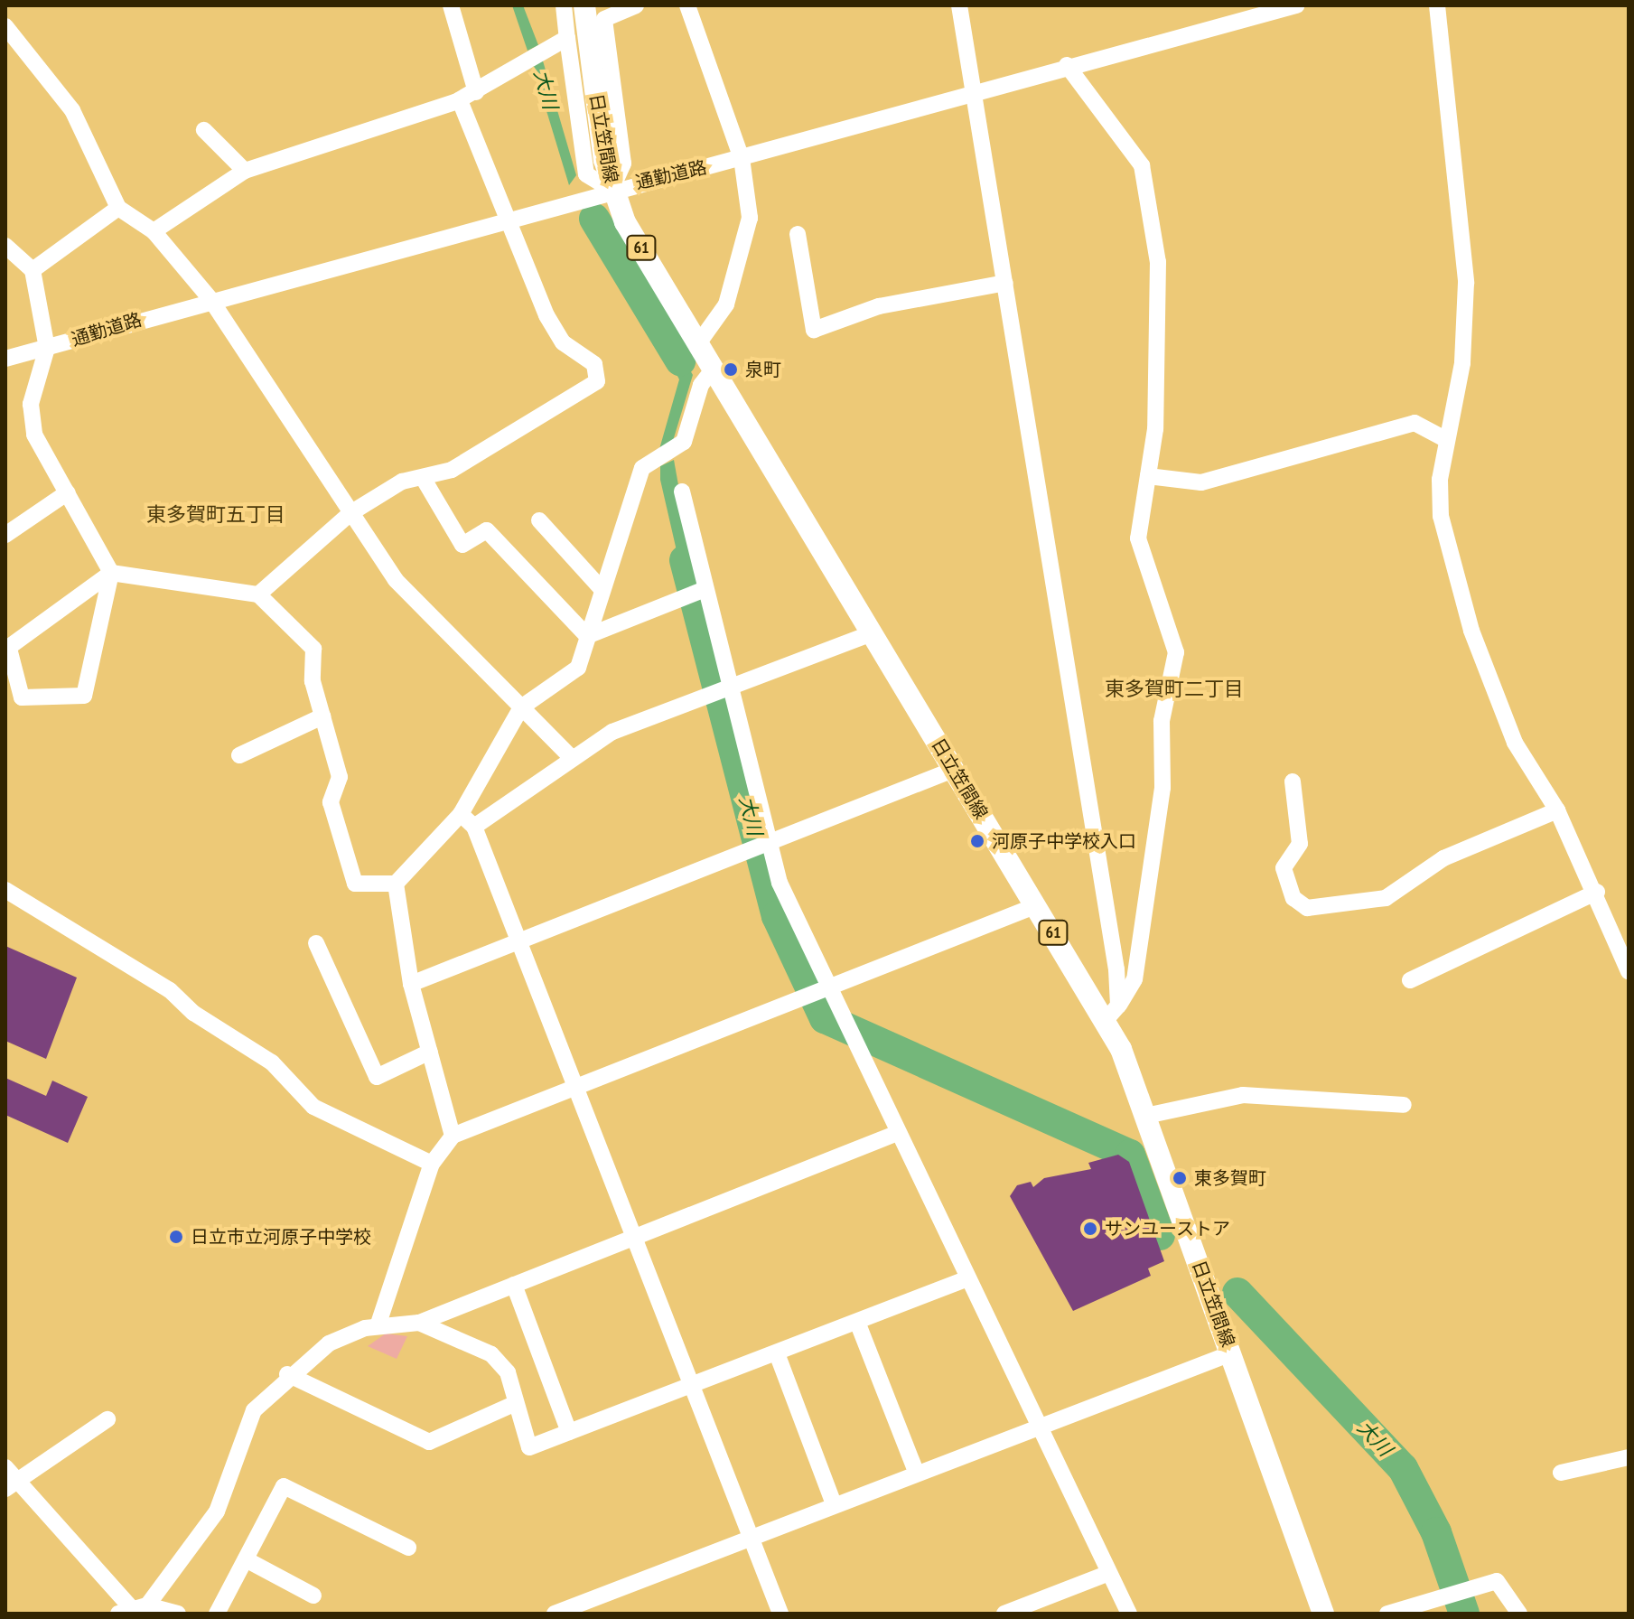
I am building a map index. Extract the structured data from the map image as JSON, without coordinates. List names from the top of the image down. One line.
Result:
{"streets":{"main road":["日立笠間線","61"],"street":["通勤道路"]},"crossings":[["日立笠間線","通勤道路"]],"districts":["東多賀町五丁目","東多賀町二丁目"],"water":["大川"],"places":["泉町","河原子中学校入口","東多賀町","サンユーストア","日立市立河原子中学校"]}
